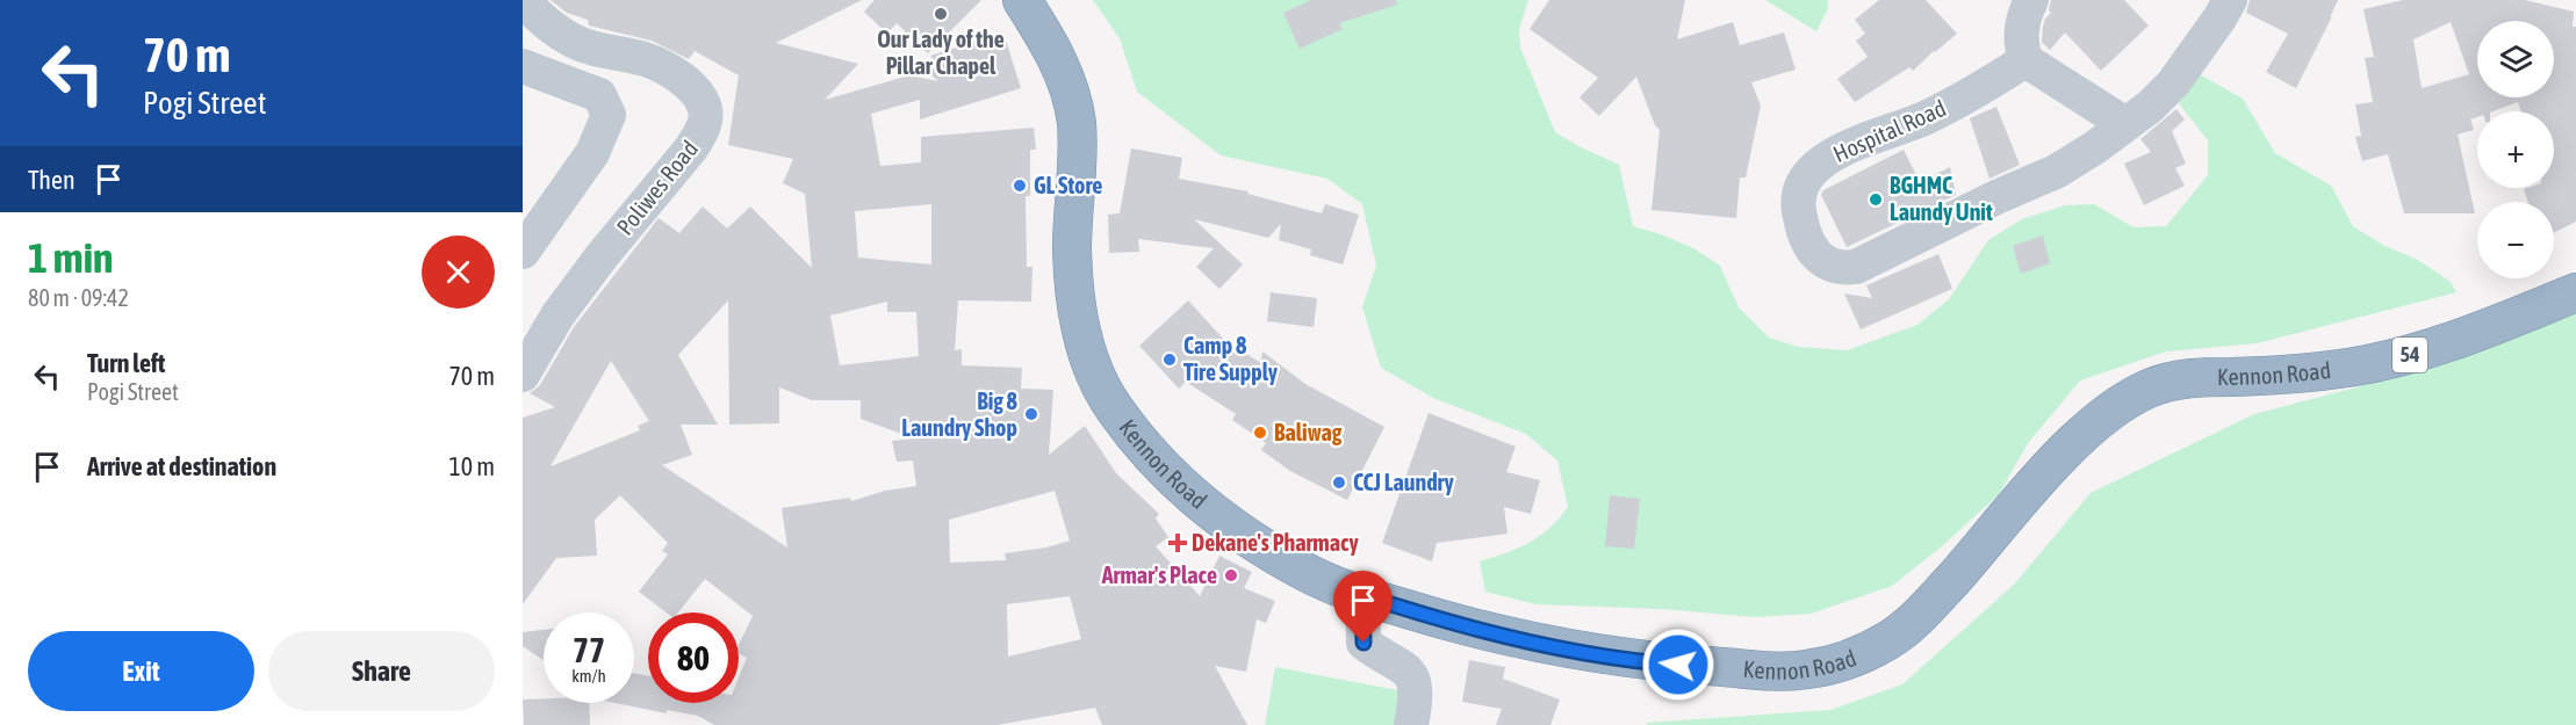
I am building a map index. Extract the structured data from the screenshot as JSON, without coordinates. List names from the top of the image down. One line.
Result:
{"streets":{"highway":["54","Kennon Road"],"street":["Hospital Road","Poliwes Road"]},"places":{"other":["Our Lady of the Pillar Chapel","GL Store","BGHMC Laundy Unit","Camp 8 Tire Supply","Big 8 Laundry Shop","Baliwag","CCJ Laundry","Armar's Place"],"health":["Dekane's Pharmacy"]},"page":{"turn":["70 m","Pogi Street"],"map_buttons":["+","−"],"then":"Then","heading":["1 min","80 m · 09:42"],"list":[{"name":"Turn left","note":"Pogi Street","value":"70 m"},{"name":"Arrive at destination","value":"10 m"}],"speed":"77 km/h","limit":"80","buttons":["Exit","Share"]}}
